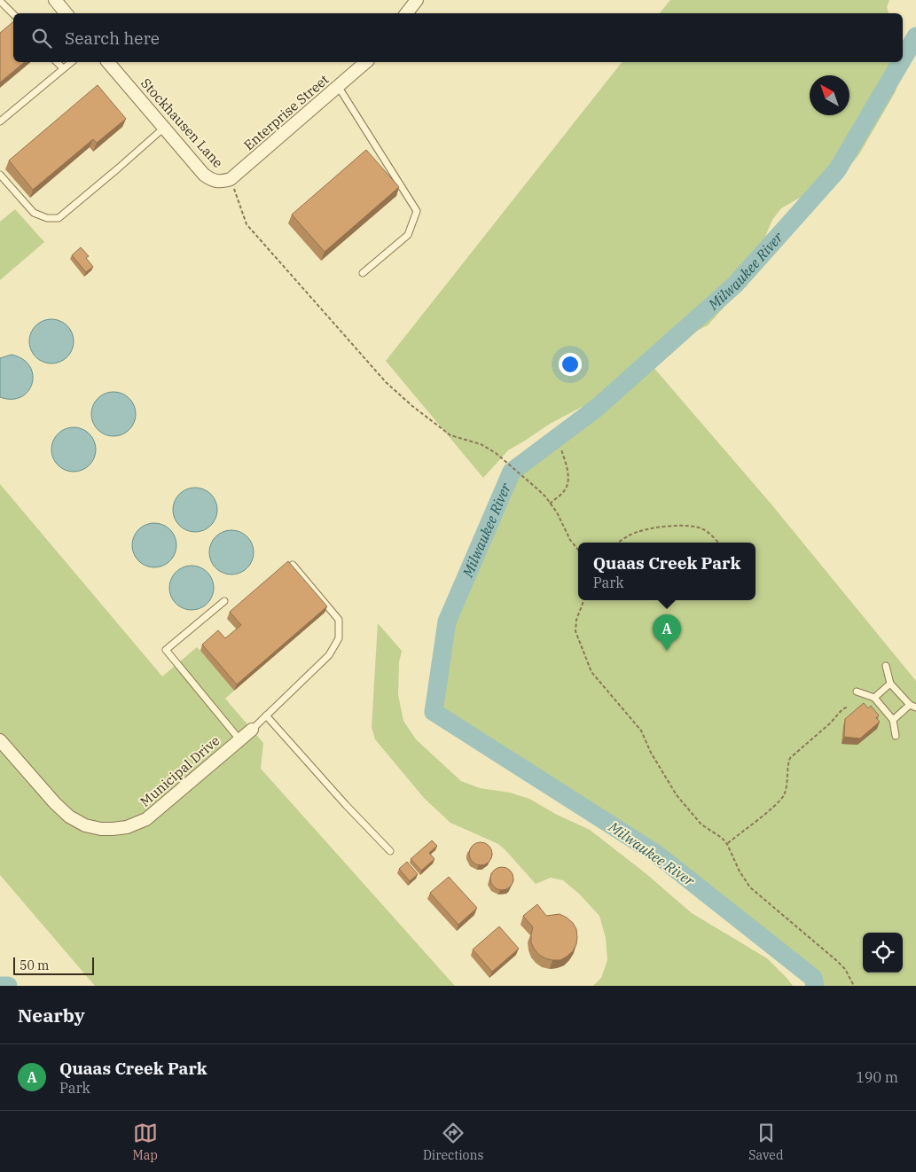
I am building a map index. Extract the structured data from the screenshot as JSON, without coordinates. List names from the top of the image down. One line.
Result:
{"streets":{"street":["Enterprise Street","Stockhausen Lane","Municipal Drive"]},"crossings":[["Enterprise Street","Stockhausen Lane"]],"water":["Milwaukee River"],"scale_bar":"50 m","north":"top left","page":{"search":"Search here","popup":["Quaas Creek Park","Park"],"pins":"A","scale":"50 m","heading":"Nearby","list":[{"mark":"A","name":"Quaas Creek Park","note":"Park","value":"190 m"}],"nav":["Map","Directions","Saved"]}}
